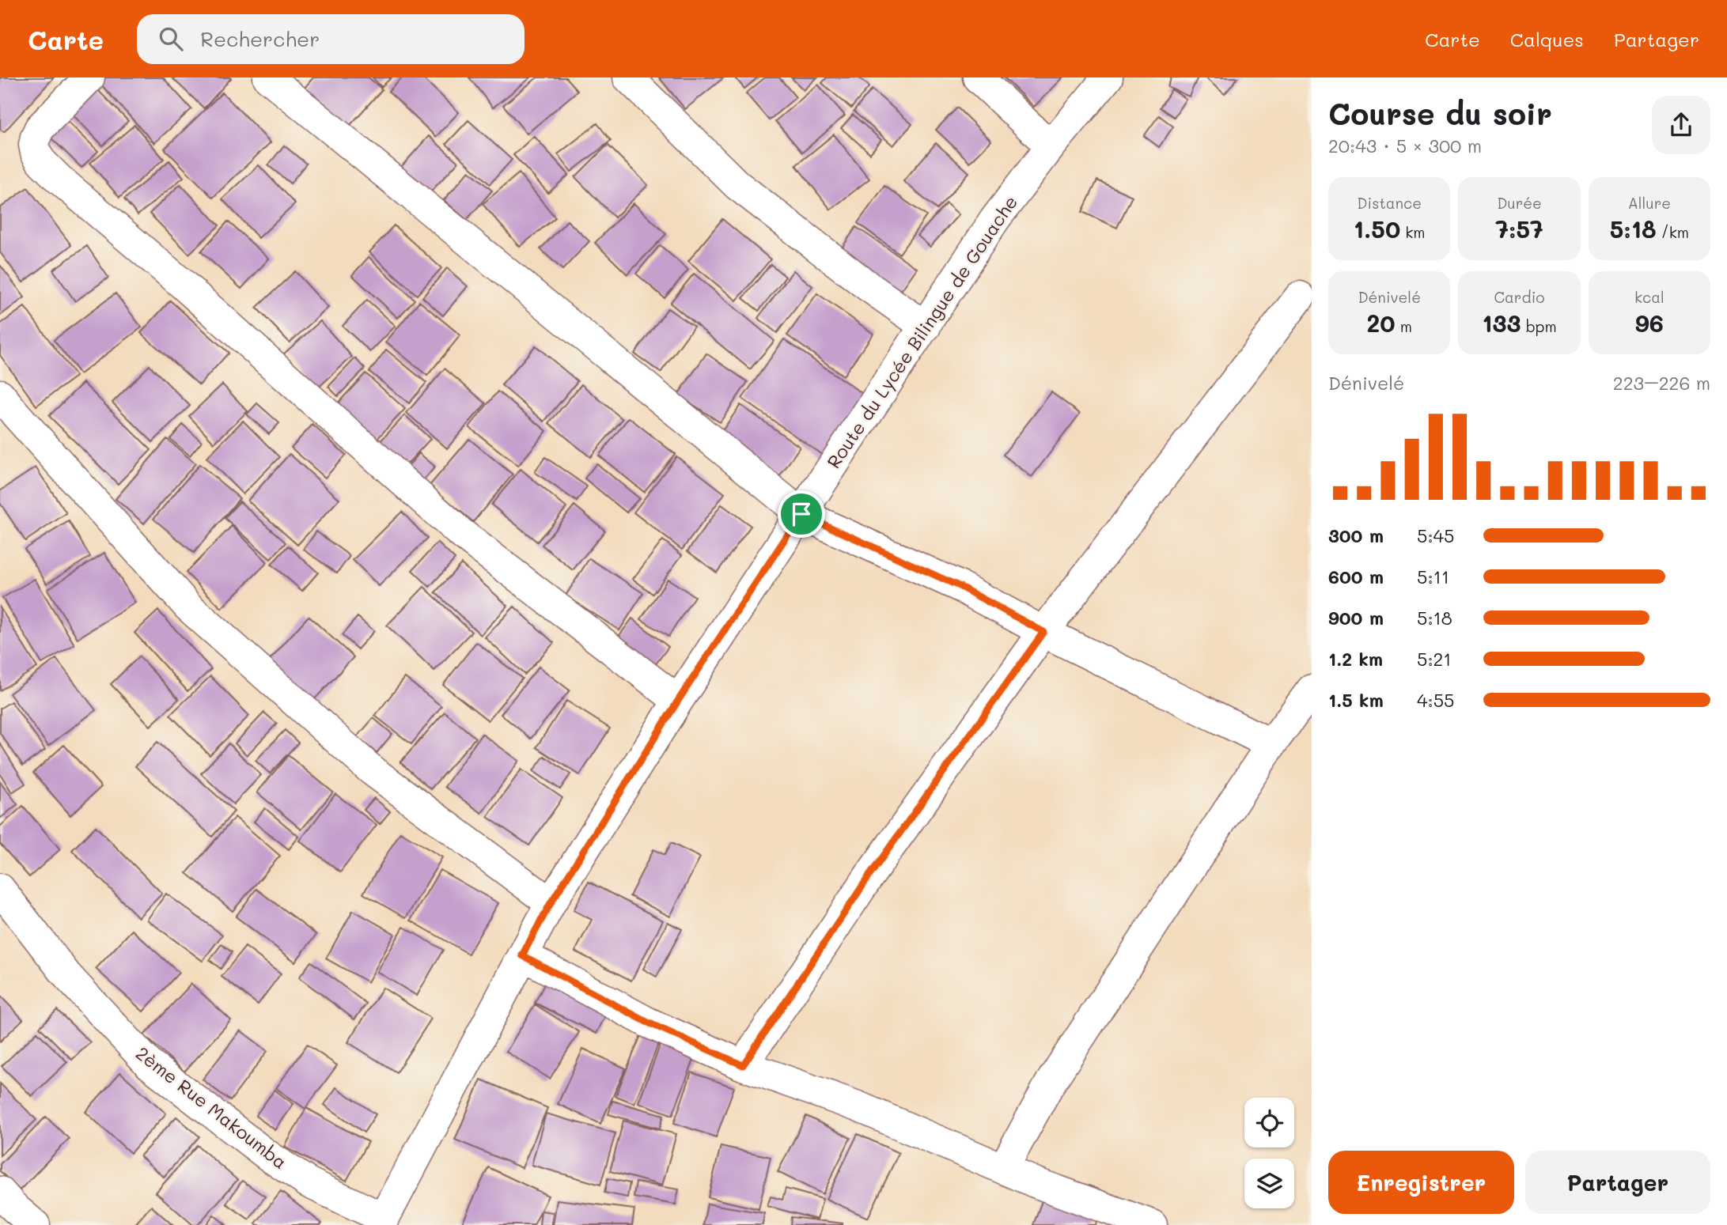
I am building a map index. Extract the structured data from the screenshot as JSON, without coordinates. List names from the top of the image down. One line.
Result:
{"streets":{"street":["Route du Lycée Bilingue de Gouache","2ème Rue Makoumba"]},"crossings":[["Route du Lycée Bilingue de Gouache","2ème Rue Makoumba"]],"page":{"header":"Carte","search":"Rechercher","nav":["Carte","Calques","Partager"],"heading":["Course du soir","20:43 · 5 × 300 m"],"stats":[["Distance","1.50 km"],["Durée","7:57"],["Allure","5:18 /km"],["Dénivelé","20 m"],["Cardio","133 bpm"],["kcal","96"]],"chart":["Dénivelé","223–226 m"],"list":[{"name":"300 m","note":"5:45"},{"name":"600 m","note":"5:11"},{"name":"900 m","note":"5:18"},{"name":"1.2 km","note":"5:21"},{"name":"1.5 km","note":"4:55"}],"buttons":["Enregistrer","Partager"]}}
